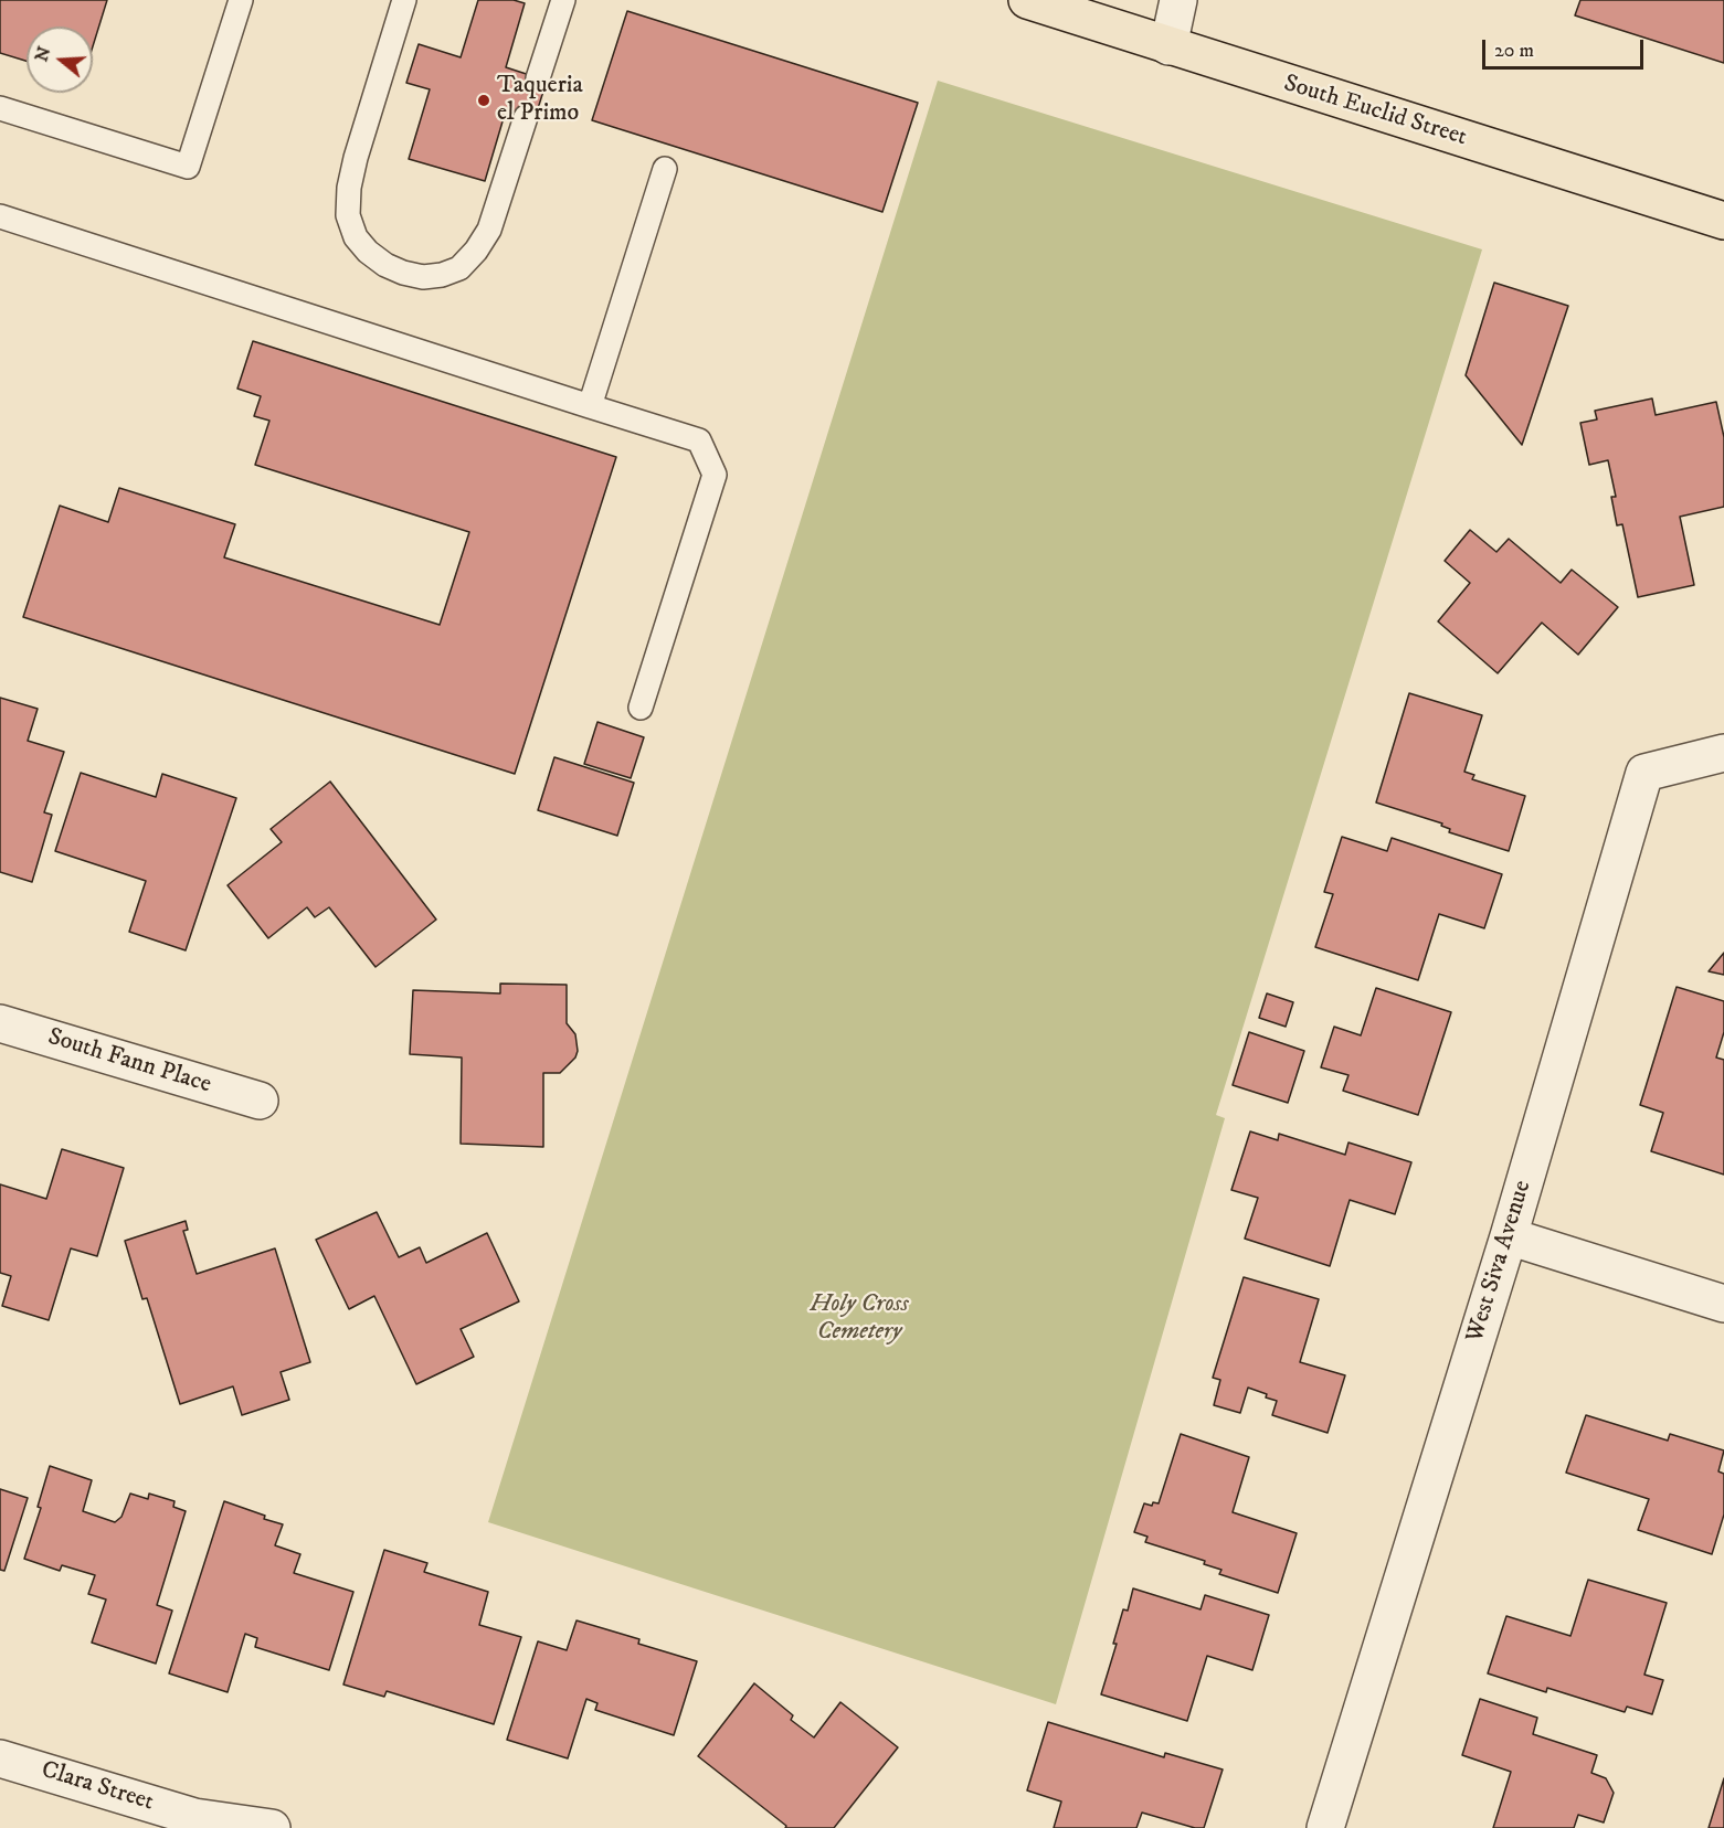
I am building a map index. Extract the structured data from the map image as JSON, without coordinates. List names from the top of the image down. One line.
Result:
{"streets":{"main road":["South Euclid Street"],"street":["South Fann Place","West Siva Avenue","Clara Street"]},"parks":["Holy Cross Cemetery"],"places":["Taqueria el Primo"],"scale_bar":"20 m","north":"left"}
